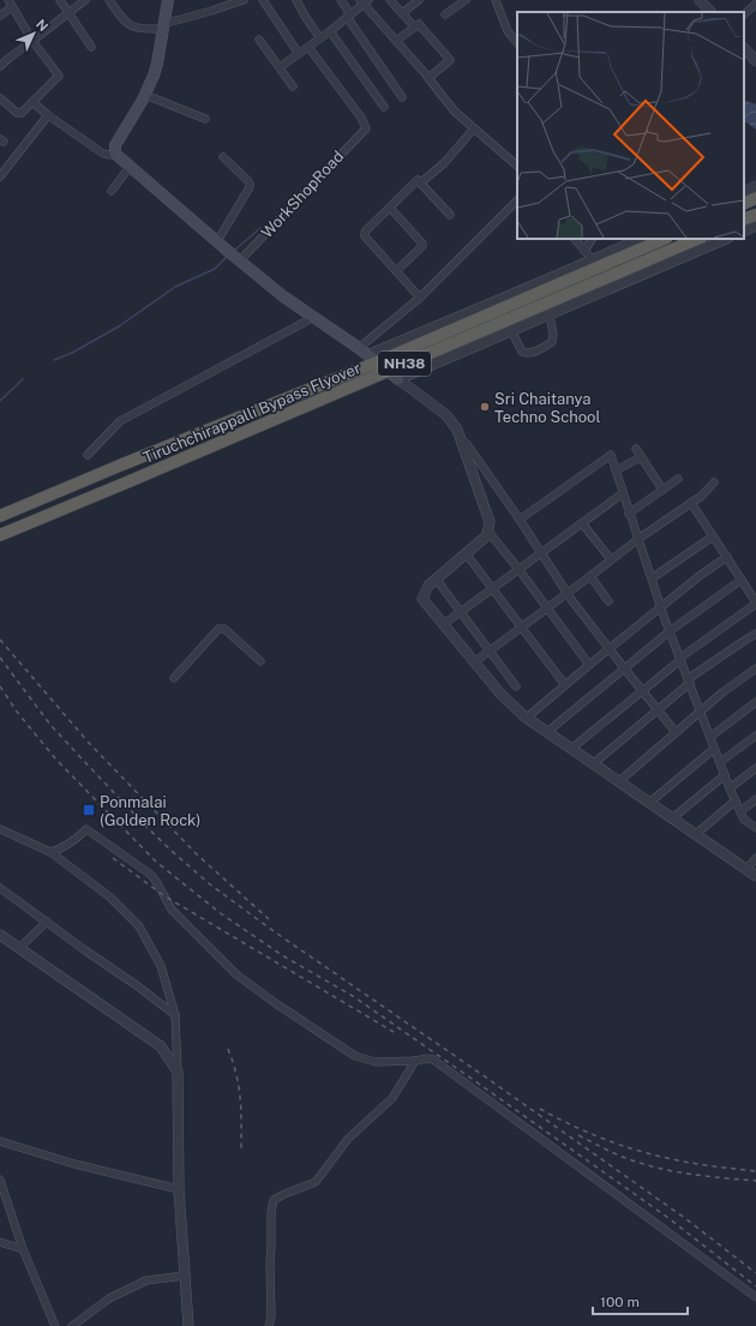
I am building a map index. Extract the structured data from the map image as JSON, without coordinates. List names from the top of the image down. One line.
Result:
{"streets":{"highway":["NH38","Tiruchchirappalli Bypass Flyover"],"street":["WorkShopRoad"]},"places":{"other":["Sri Chaitanya Techno School"],"transit":["Ponmalai (Golden Rock)"]},"scale_bar":"100 m","north":"top right"}
